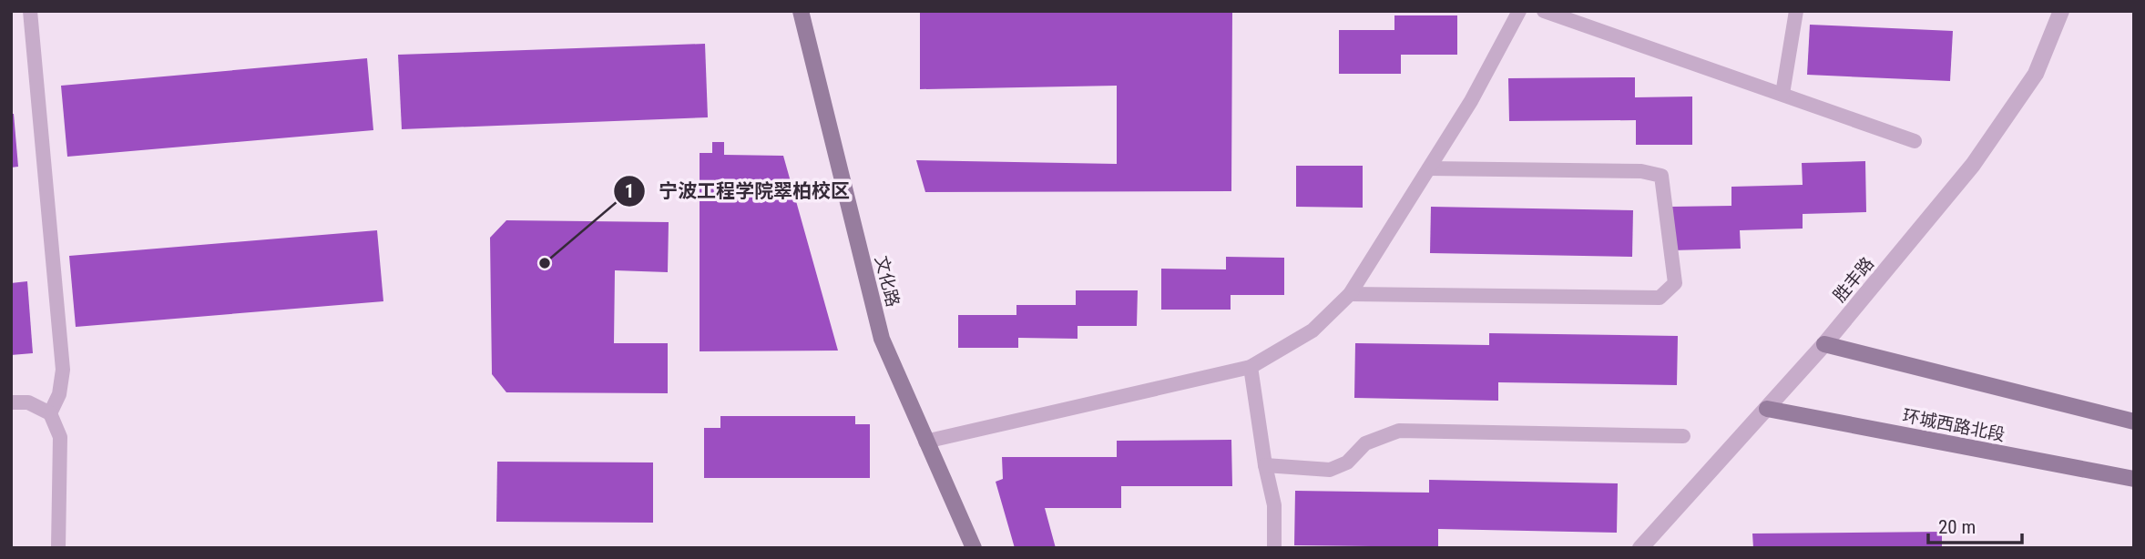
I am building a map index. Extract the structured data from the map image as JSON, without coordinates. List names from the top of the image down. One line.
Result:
{"streets":{"street":["胜丰路","文化路","环城西路北段"]},"crossings":[["胜丰路","环城西路北段"]],"places":["宁波工程学院翠柏校区"],"scale_bar":"20 m"}
